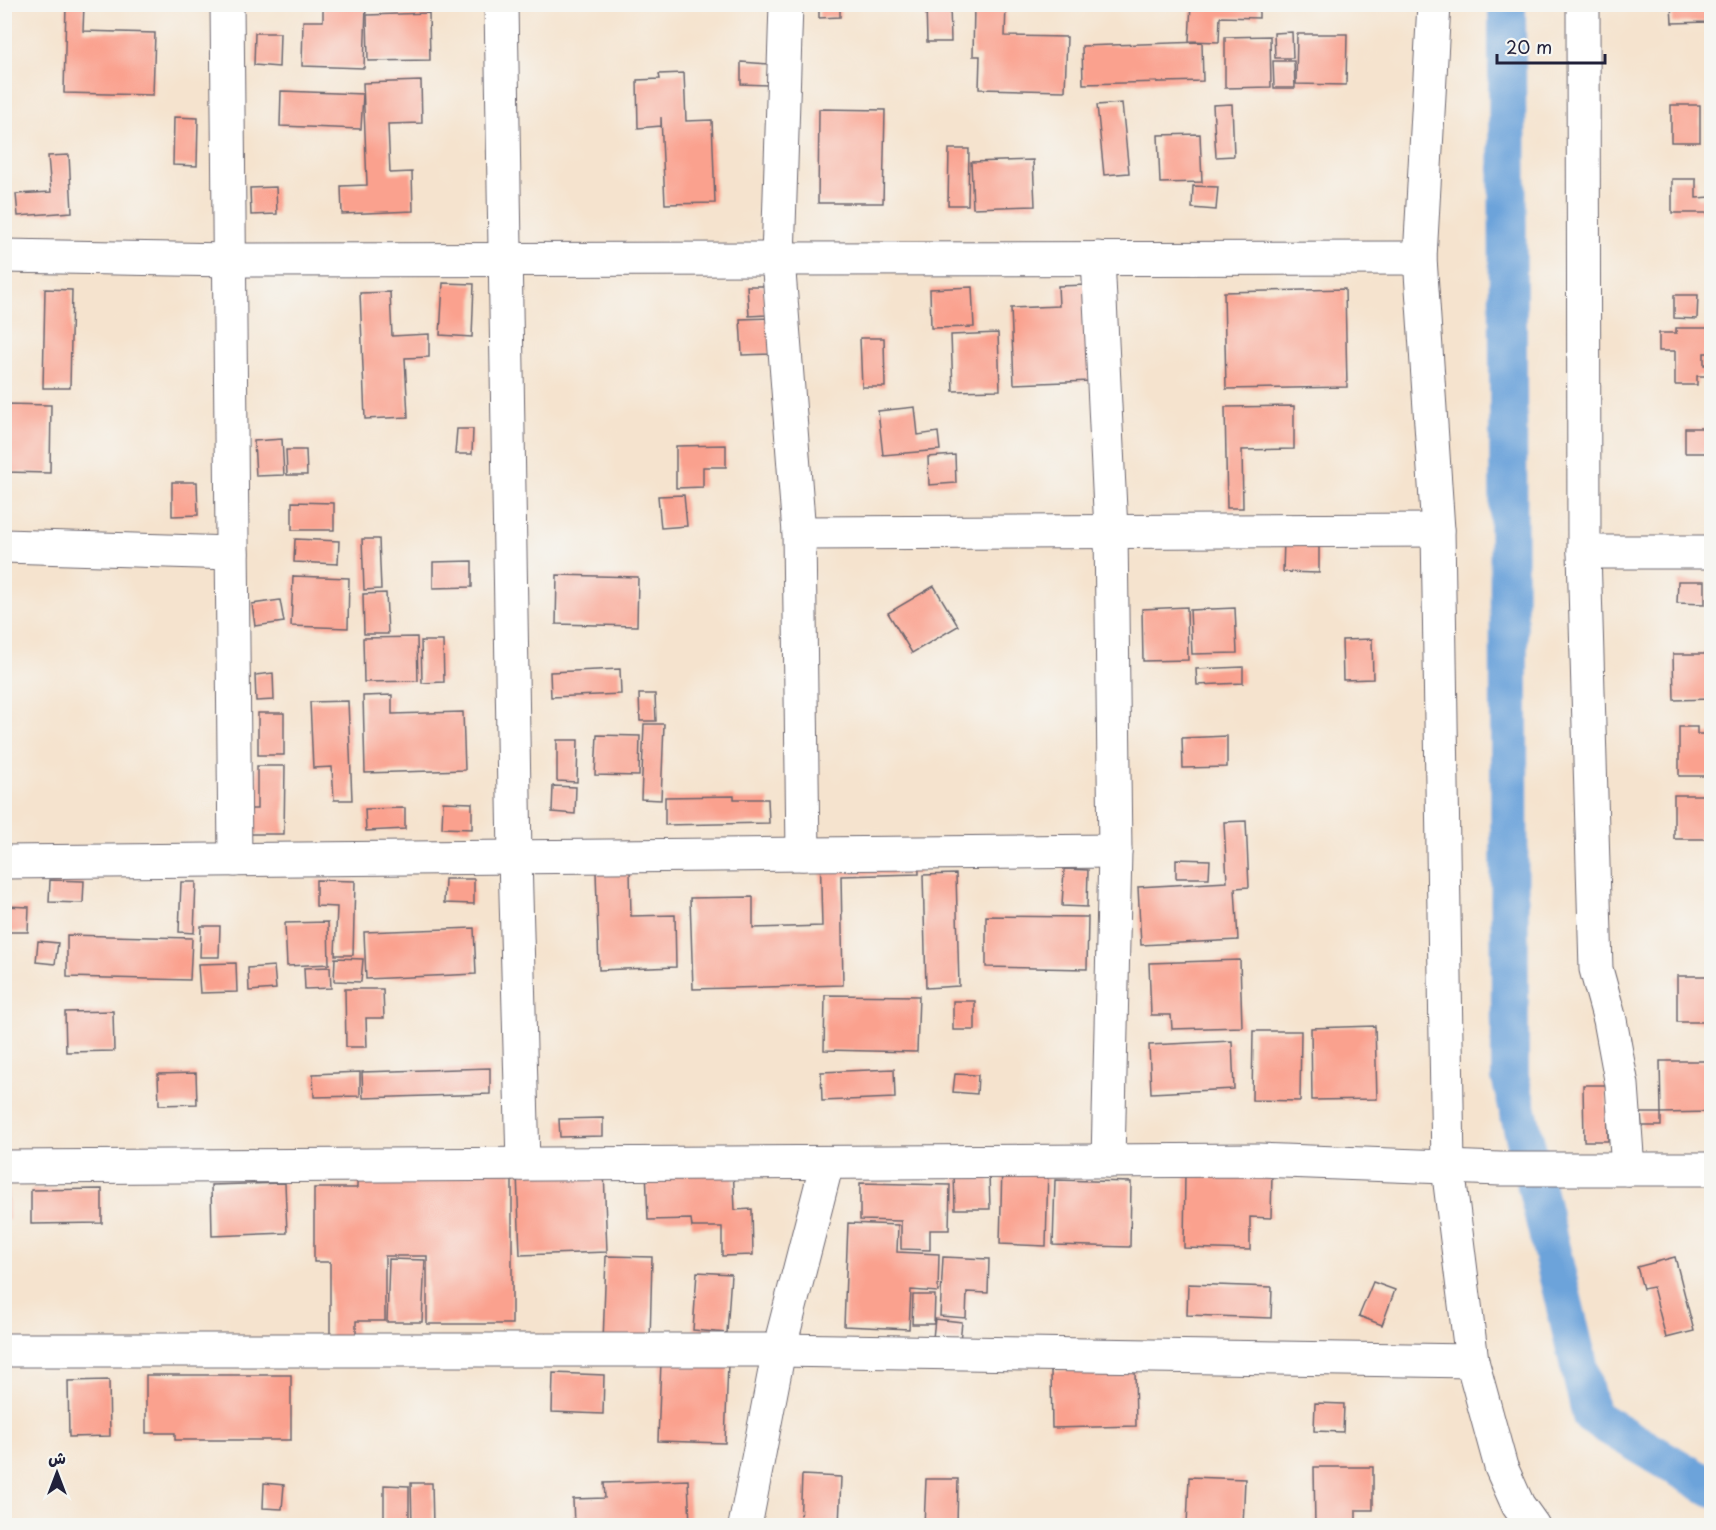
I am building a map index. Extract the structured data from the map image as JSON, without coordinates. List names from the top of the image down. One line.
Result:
{"scale_bar":"20 m","north":"top"}
